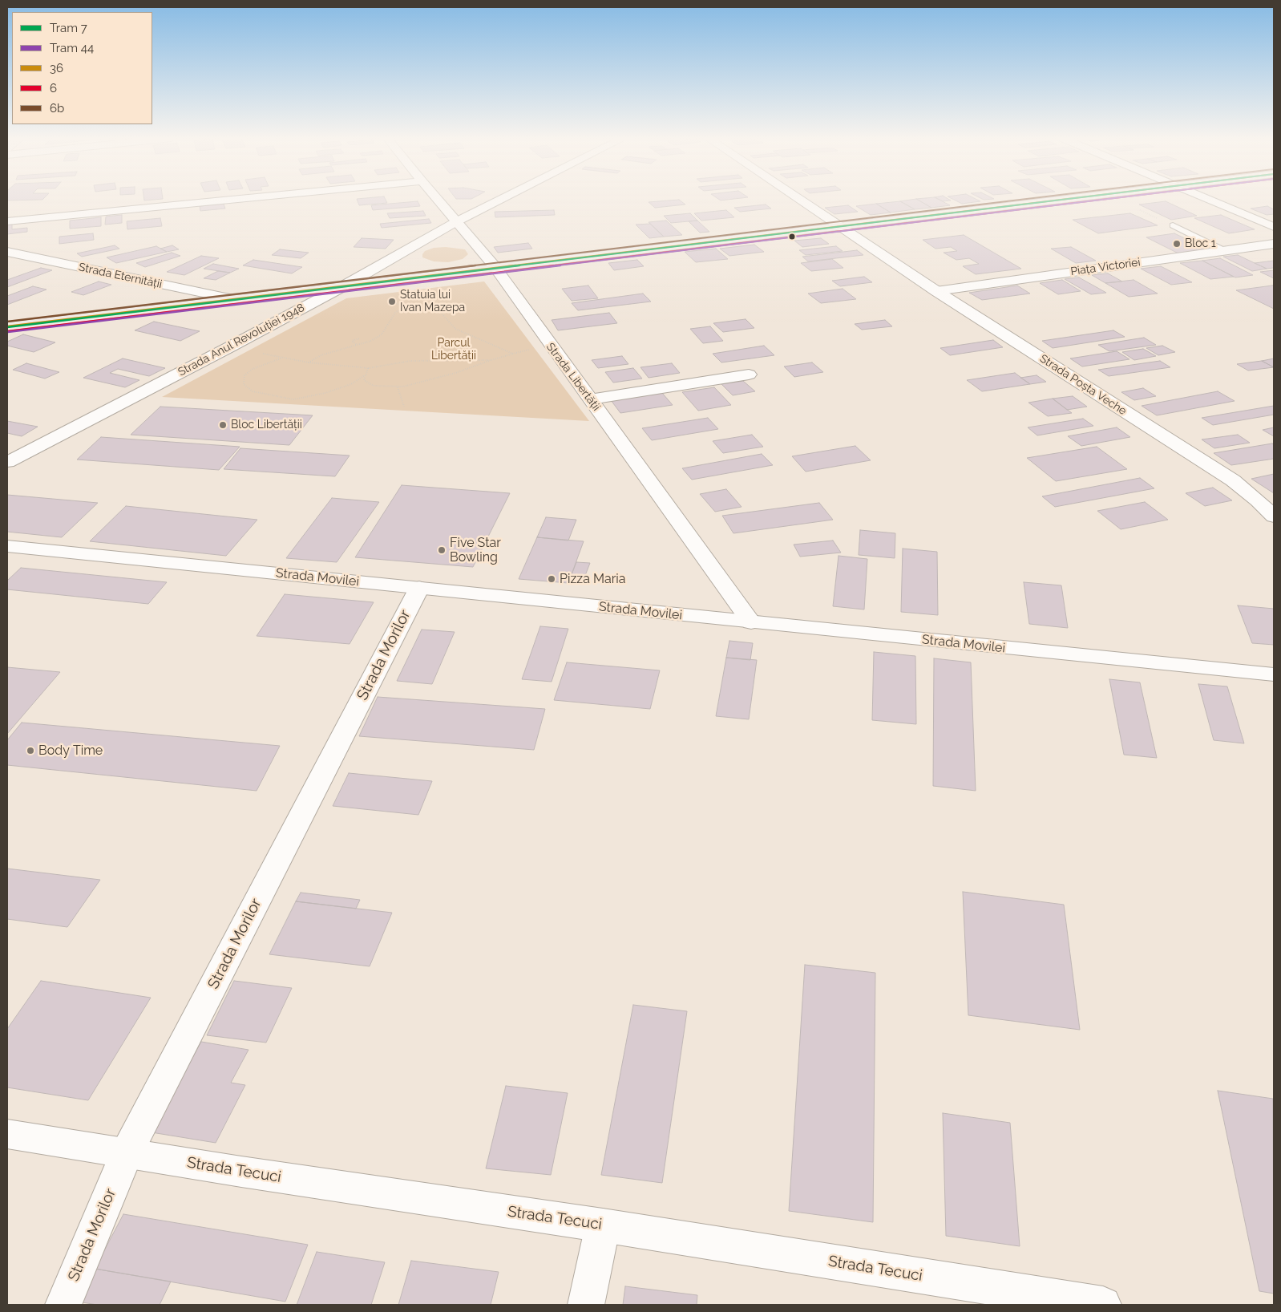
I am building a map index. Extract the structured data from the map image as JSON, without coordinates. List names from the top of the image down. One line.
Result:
{"streets":{"street":["Piața Victoriei","Strada Eternității","Strada Anul Revoluției 1948","Strada Libertății","Strada Poșta Veche","Strada Movilei","Strada Morilor","Strada Tecuci"]},"crossings":[["Piața Victoriei","Strada Poșta Veche"],["Strada Anul Revoluției 1948","Strada Libertății"],["Strada Libertății","Strada Movilei"],["Strada Movilei","Strada Morilor"],["Strada Morilor","Strada Tecuci"]],"parks":["Parcul Libertății"],"places":["Bloc 1","Statuia lui Ivan Mazepa","Bloc Libertății","Five Star Bowling","Pizza Maria","Body Time"],"lines":["tram line 7","tram line 44","transit line 36","transit line 6","transit line 6b"],"legend":["Tram 7","Tram 44","36","6","6b"]}
